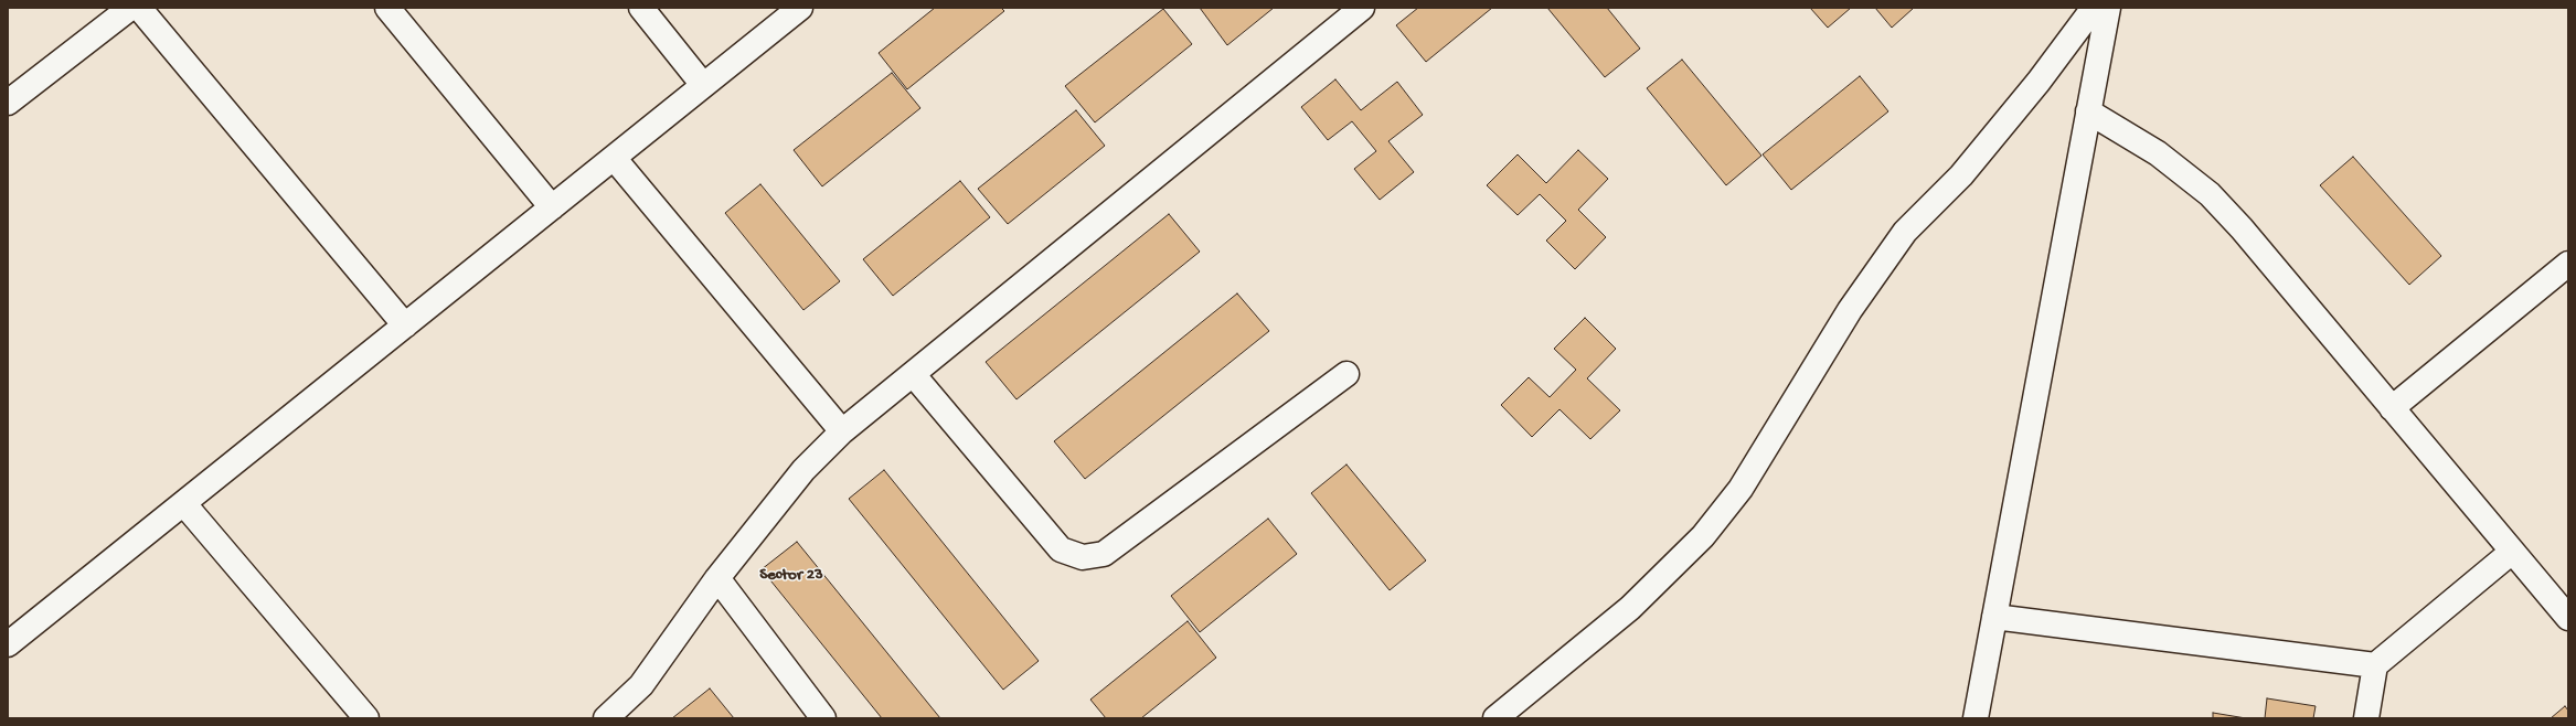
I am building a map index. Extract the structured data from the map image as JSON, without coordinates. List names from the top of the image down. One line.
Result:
{"districts":["Sector 23"]}
